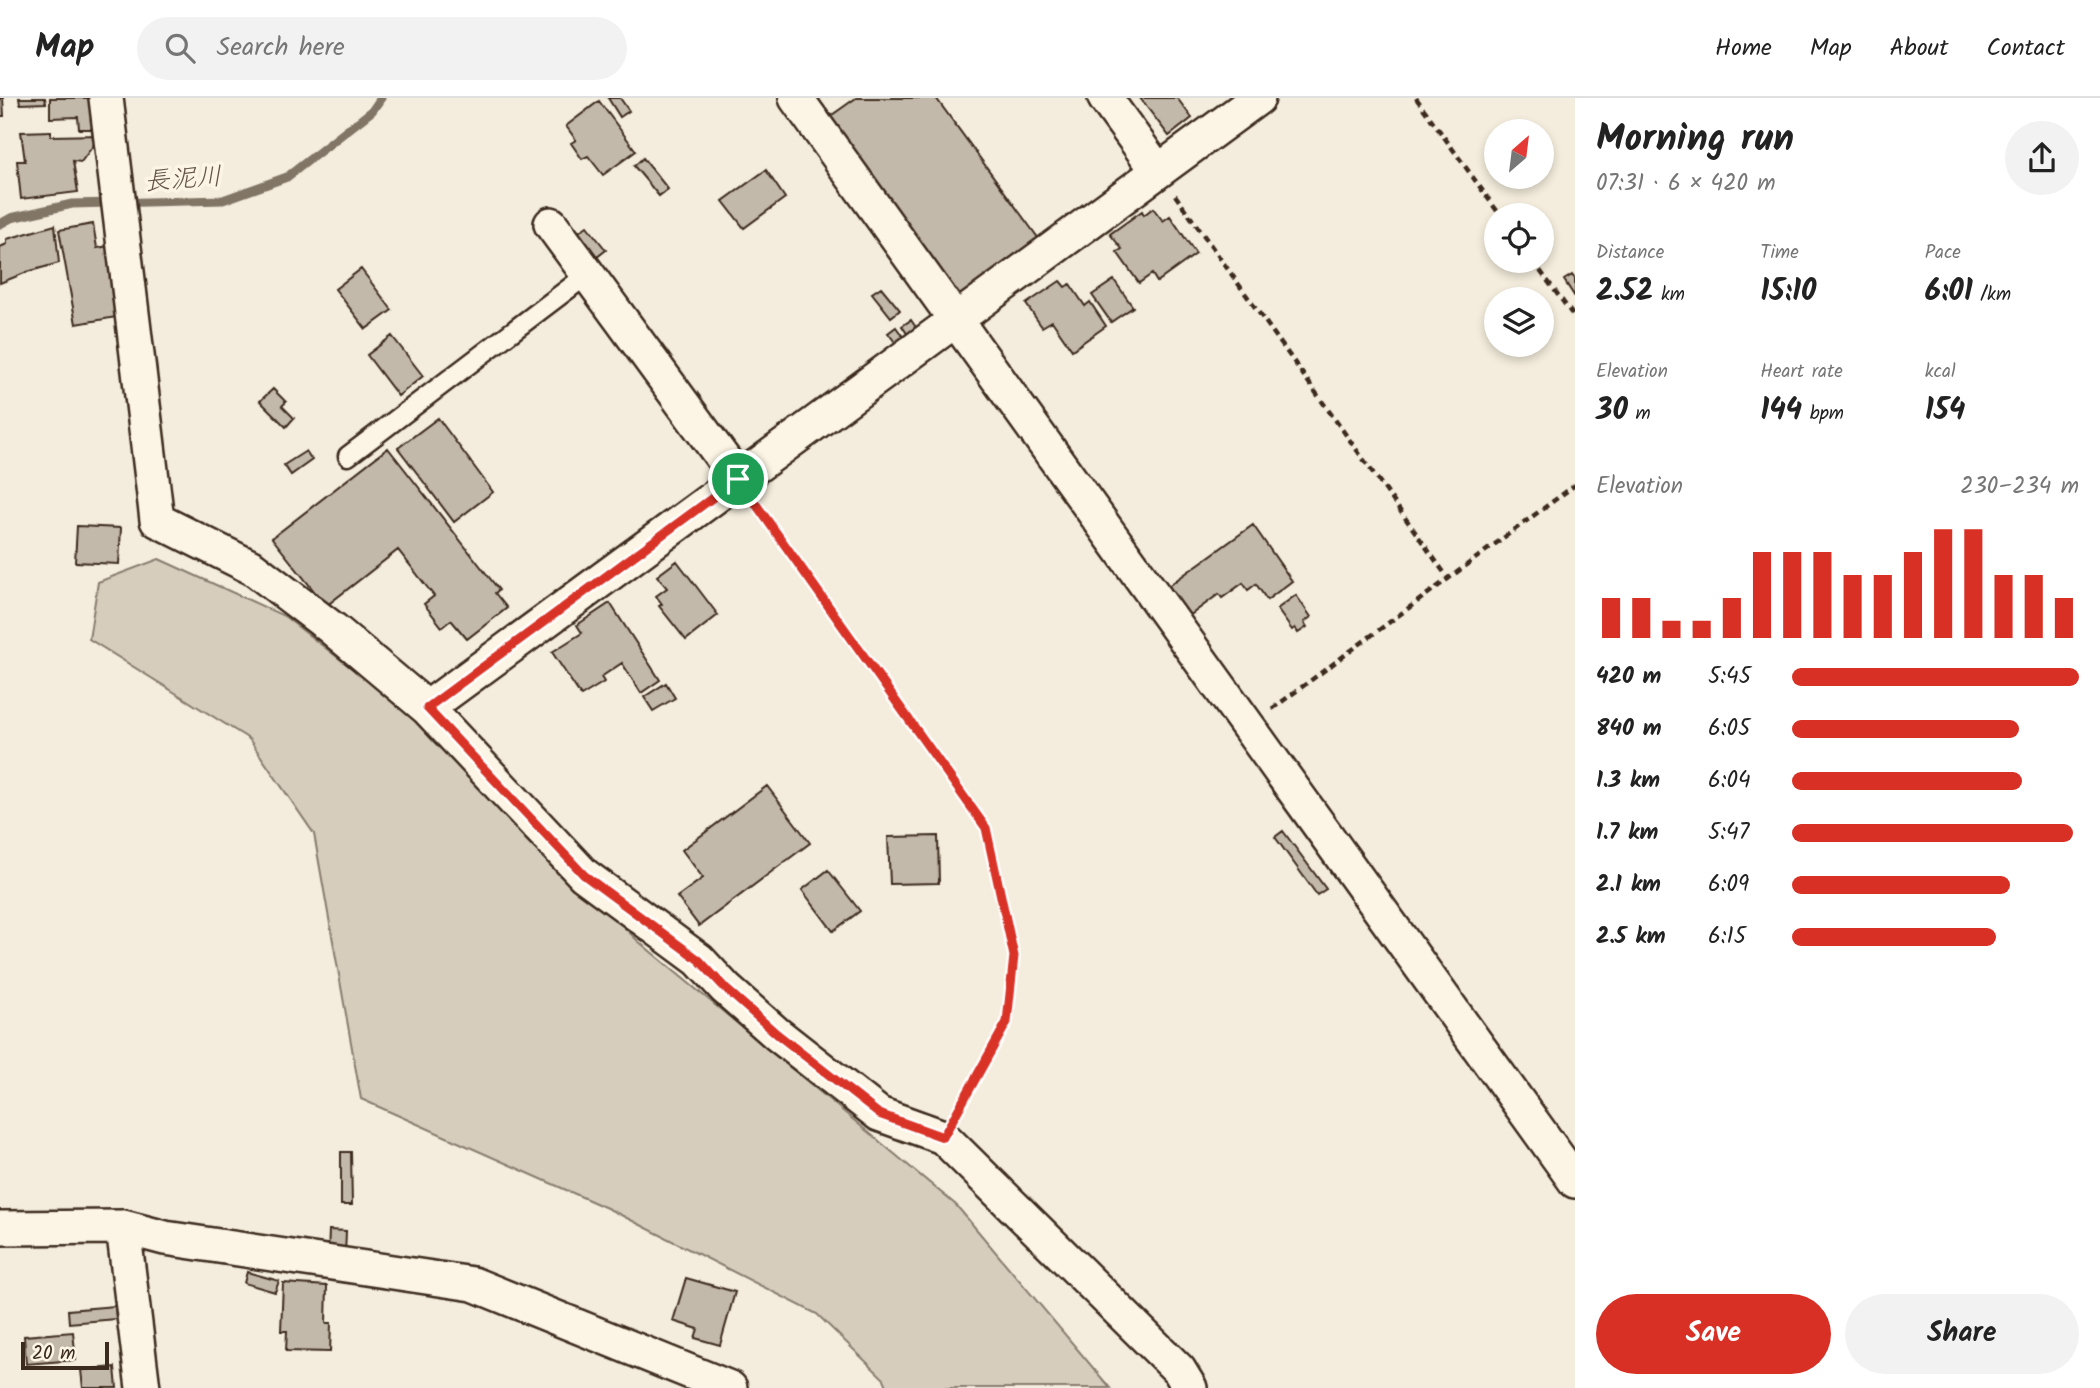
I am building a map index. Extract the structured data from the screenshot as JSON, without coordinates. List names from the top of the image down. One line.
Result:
{"water":["長泥川"],"scale_bar":"20 m","north":"top right","page":{"header":"Map","search":"Search here","nav":["Home","Map","About","Contact"],"heading":["Morning run","07:31 · 6 × 420 m"],"stats":[["Distance","2.52 km"],["Time","15:10"],["Pace","6:01 /km"],["Elevation","30 m"],["Heart rate","144 bpm"],["kcal","154"]],"chart":["Elevation","230–234 m"],"list":[{"name":"420 m","note":"5:45"},{"name":"840 m","note":"6:05"},{"name":"1.3 km","note":"6:04"},{"name":"1.7 km","note":"5:47"},{"name":"2.1 km","note":"6:09"},{"name":"2.5 km","note":"6:15"}],"buttons":["Save","Share"],"scale":"20 m"}}
